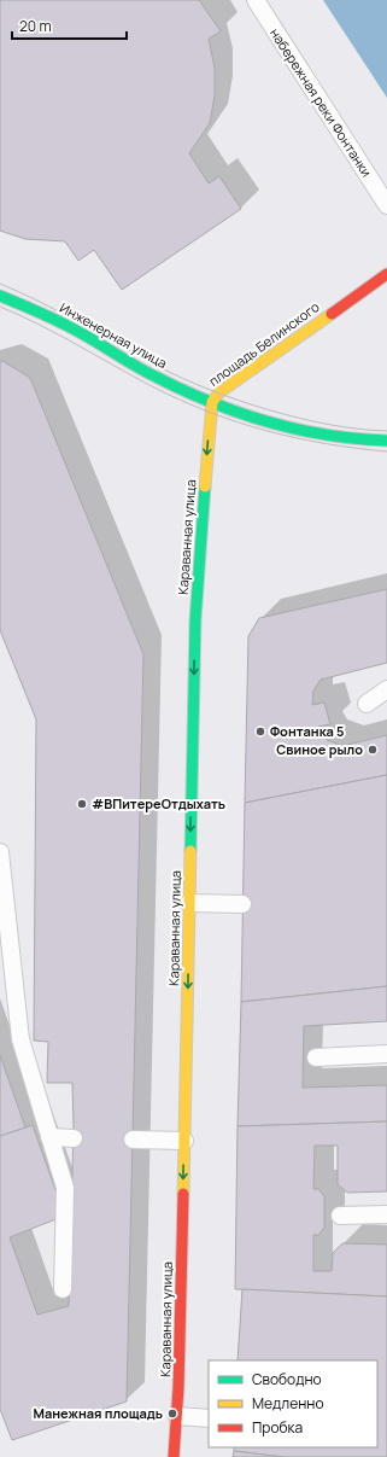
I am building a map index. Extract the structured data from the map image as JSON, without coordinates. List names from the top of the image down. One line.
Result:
{"streets":{"street":["Инженерная улица","площадь Белинского","Караванная улица"],"lane":["набережная реки Фонтанки"]},"crossings":[["Инженерная улица","площадь Белинского"],["Инженерная улица","Караванная улица"],["площадь Белинского","Караванная улица"]],"one_way":["Караванная улица"],"places":["Фонтанка 5","Свиное рыло","#ВПитереОтдыхать","Манежная площадь"],"legend":["Свободно","Медленно","Пробка"],"scale_bar":"20 m"}
